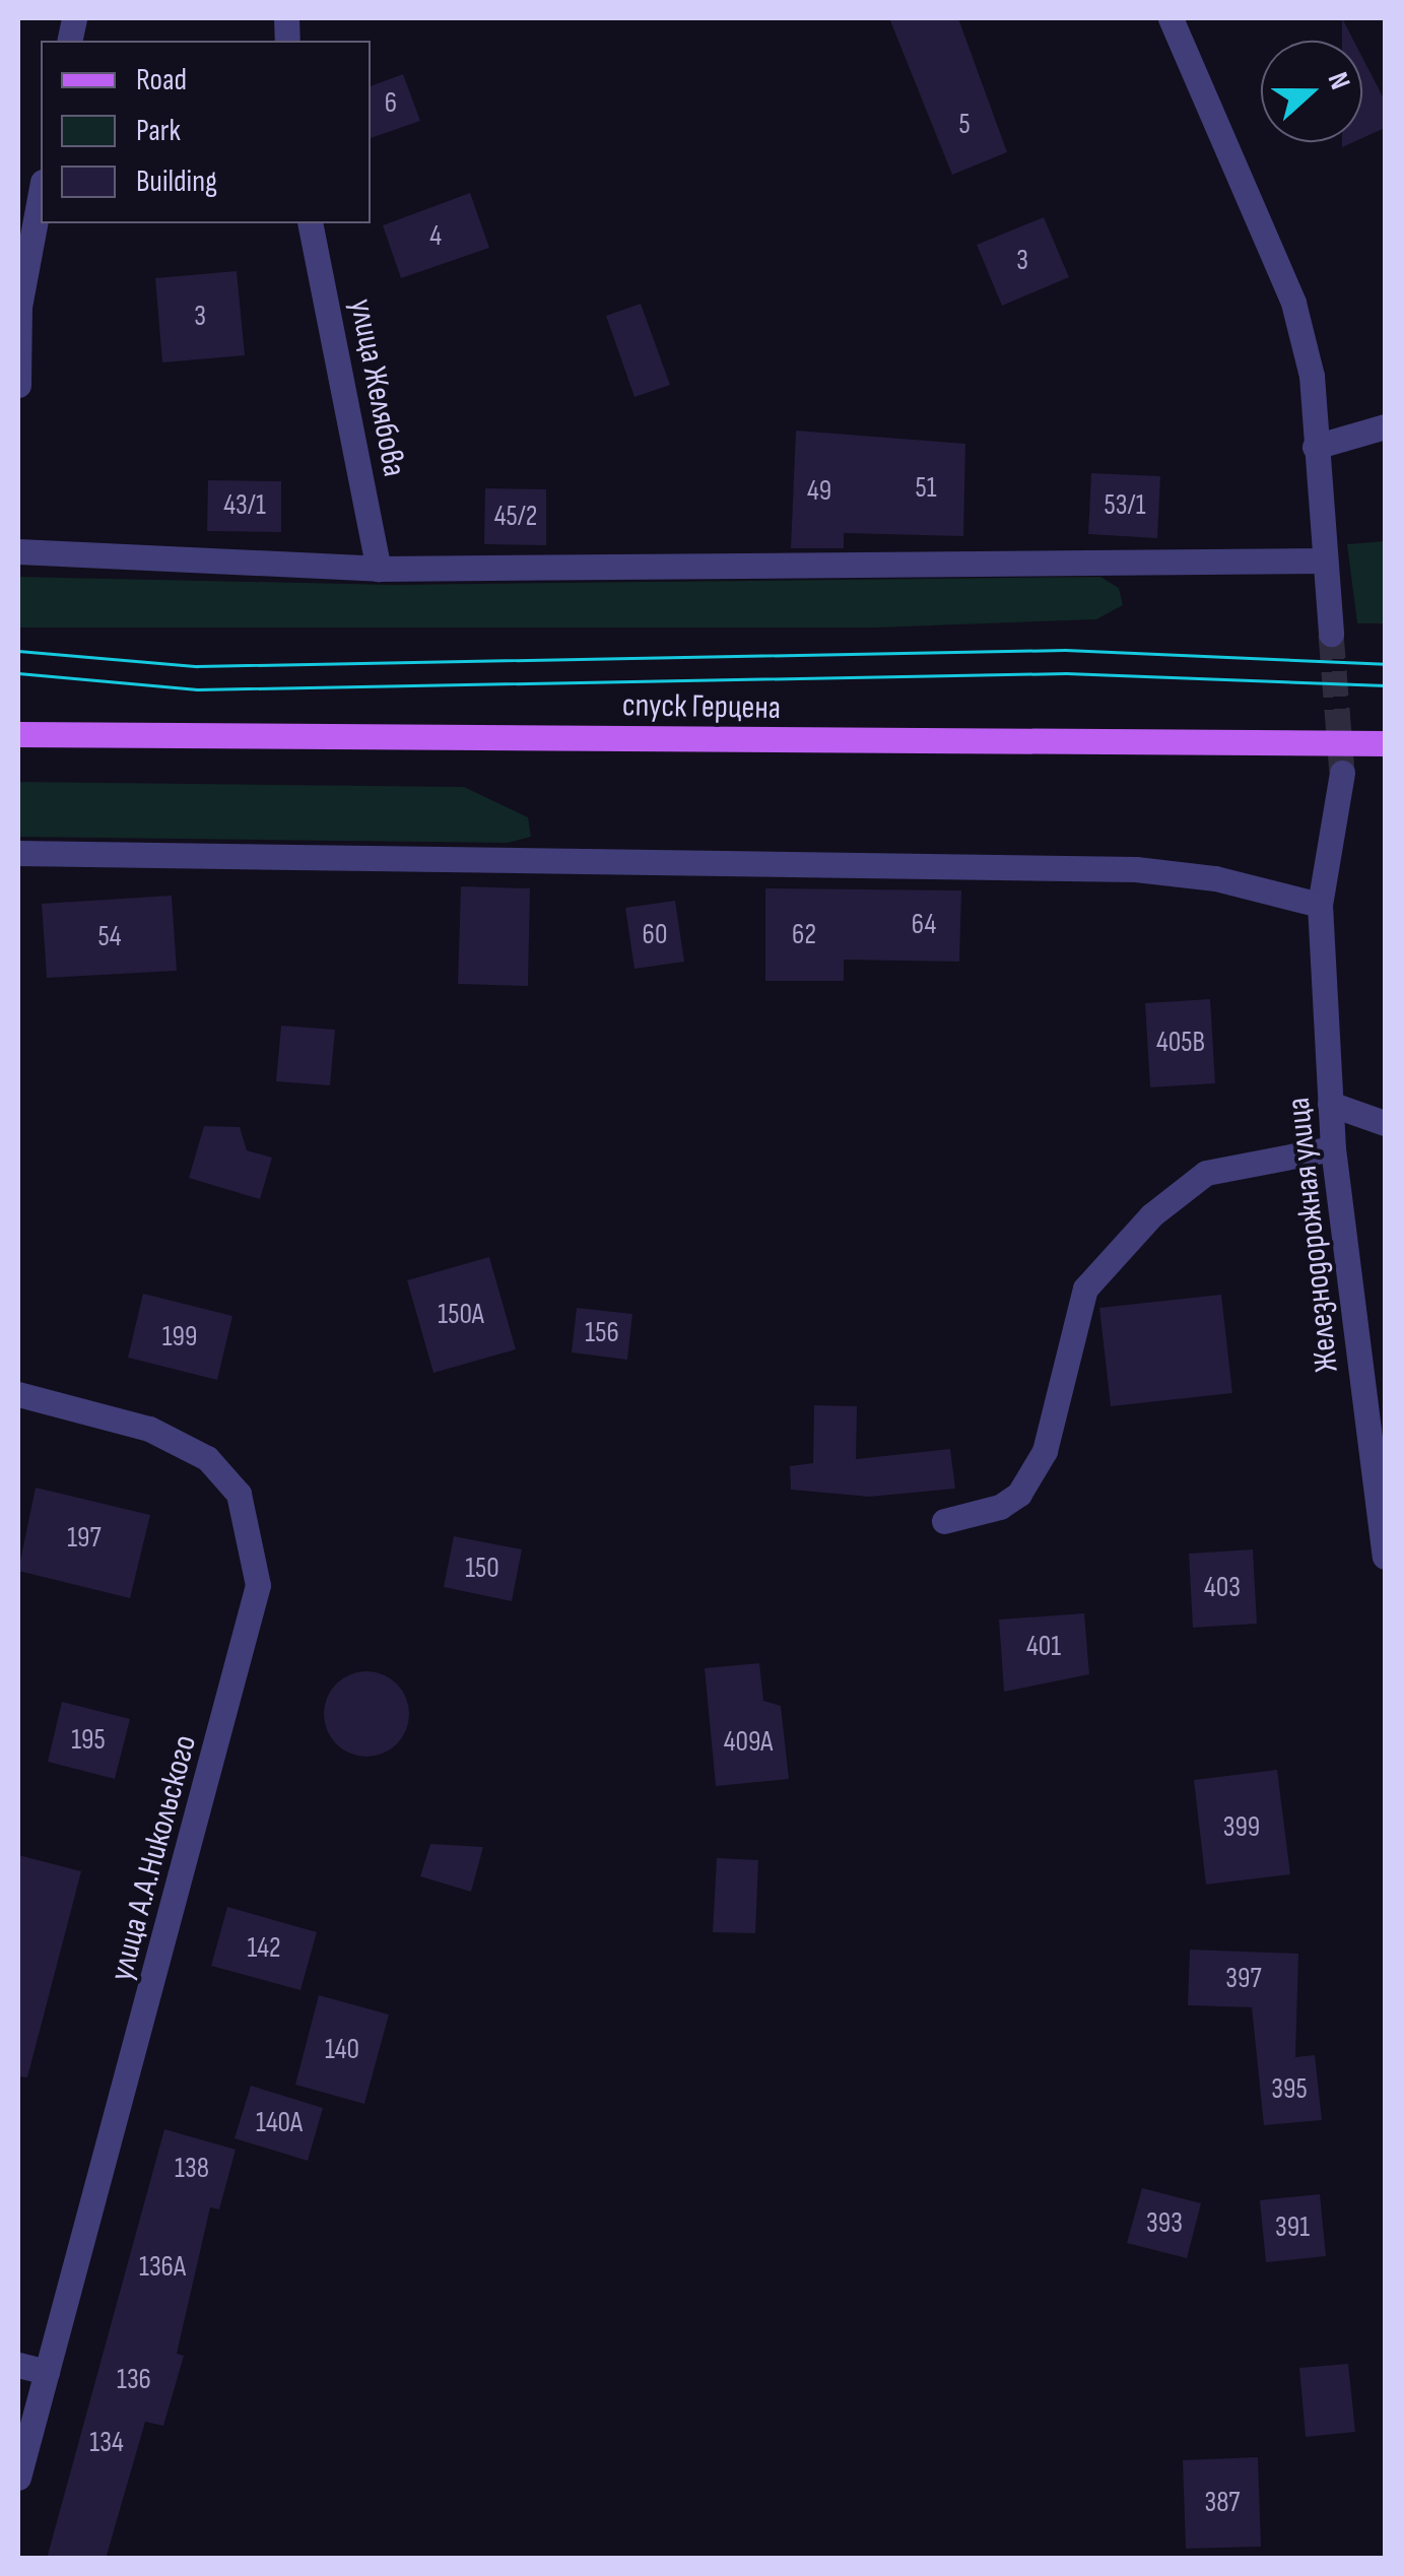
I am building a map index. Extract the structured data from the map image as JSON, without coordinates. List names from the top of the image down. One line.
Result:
{"streets":{"main road":["спуск Герцена"],"street":["улица Желябова","Железнодорожная улица","улица А.А.Никольского"]},"house_numbers":["6","5","4","3","3","51","49","43/1","53/1","45/2","64","60","62","54","405В","150А","156","199","197","150","403","401","195","409А","399","142","397","140","395","140А","138","393","391","136А","136","134","387"],"legend":["Road","Park","Building"],"north":"right"}
